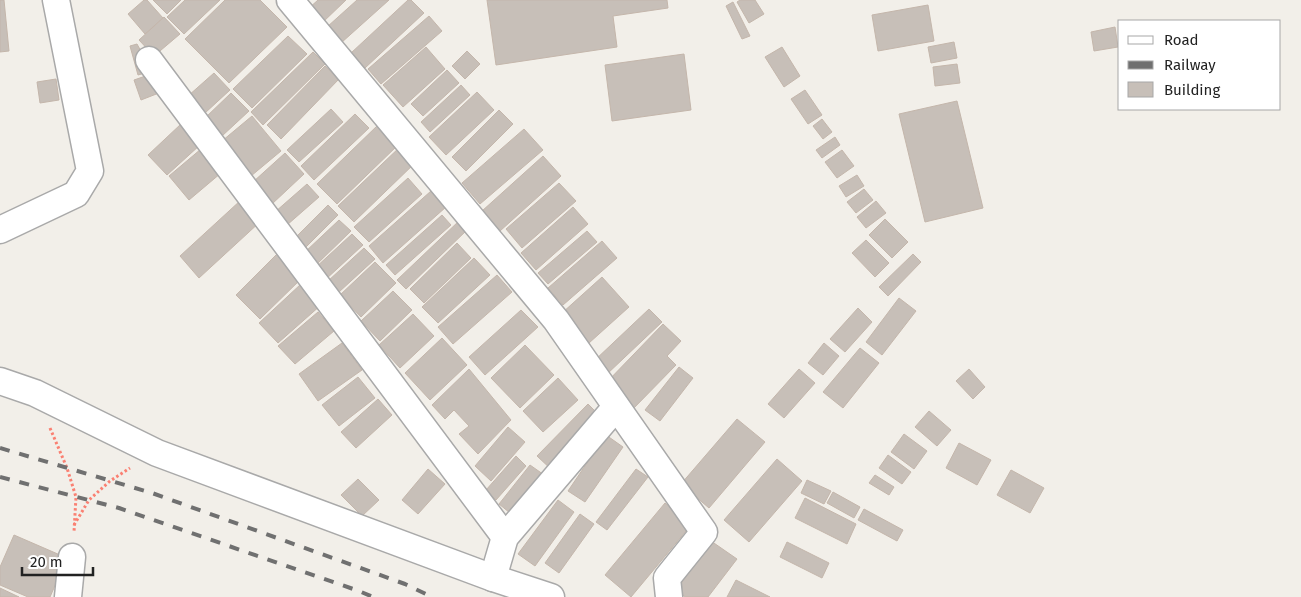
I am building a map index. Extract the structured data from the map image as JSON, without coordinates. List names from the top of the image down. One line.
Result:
{"legend":["Road","Railway","Building"],"scale_bar":"20 m"}
